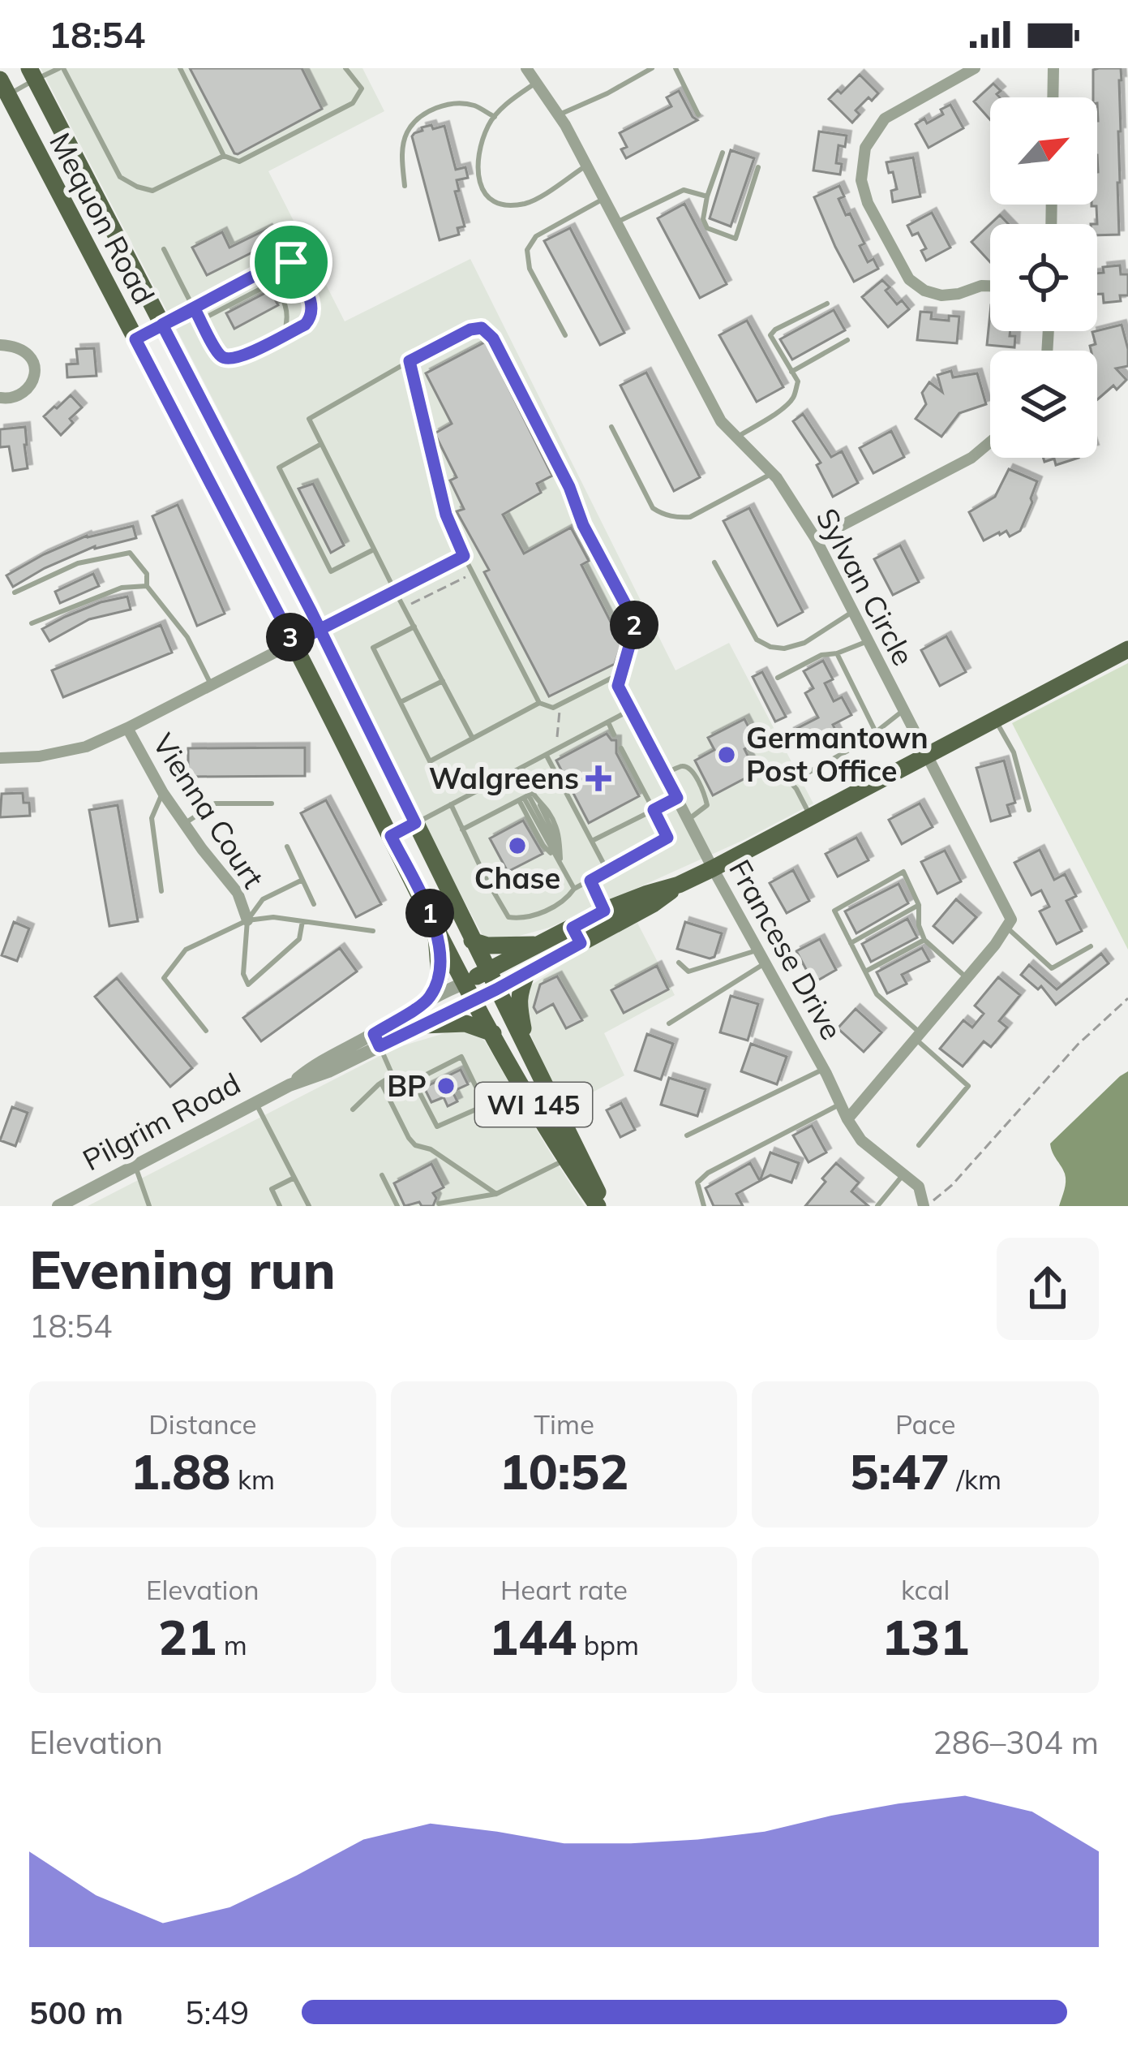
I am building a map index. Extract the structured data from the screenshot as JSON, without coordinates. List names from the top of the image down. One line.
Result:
{"streets":{"main road":["Mequon Road","WI 145","Pilgrim Road"],"street":["Sylvan Circle","Vienna Court","Francese Drive"]},"crossings":[["Mequon Road","WI 145"],["Mequon Road","Pilgrim Road"],["Sylvan Circle","Pilgrim Road"],["Francese Drive","Pilgrim Road"],["WI 145","Pilgrim Road"]],"places":{"other":["Germantown Post Office","Chase","BP"],"health":["Walgreens"]},"north":"top right","page":{"status":"18:54","pins":["2","3","1"],"heading":["Evening run","18:54"],"stats":[["Distance","1.88 km"],["Time","10:52"],["Pace","5:47 /km"],["Elevation","21 m"],["Heart rate","144 bpm"],["kcal","131"]],"chart":["Elevation","286–304 m"],"list":[{"name":"500 m","note":"5:49"}]}}
